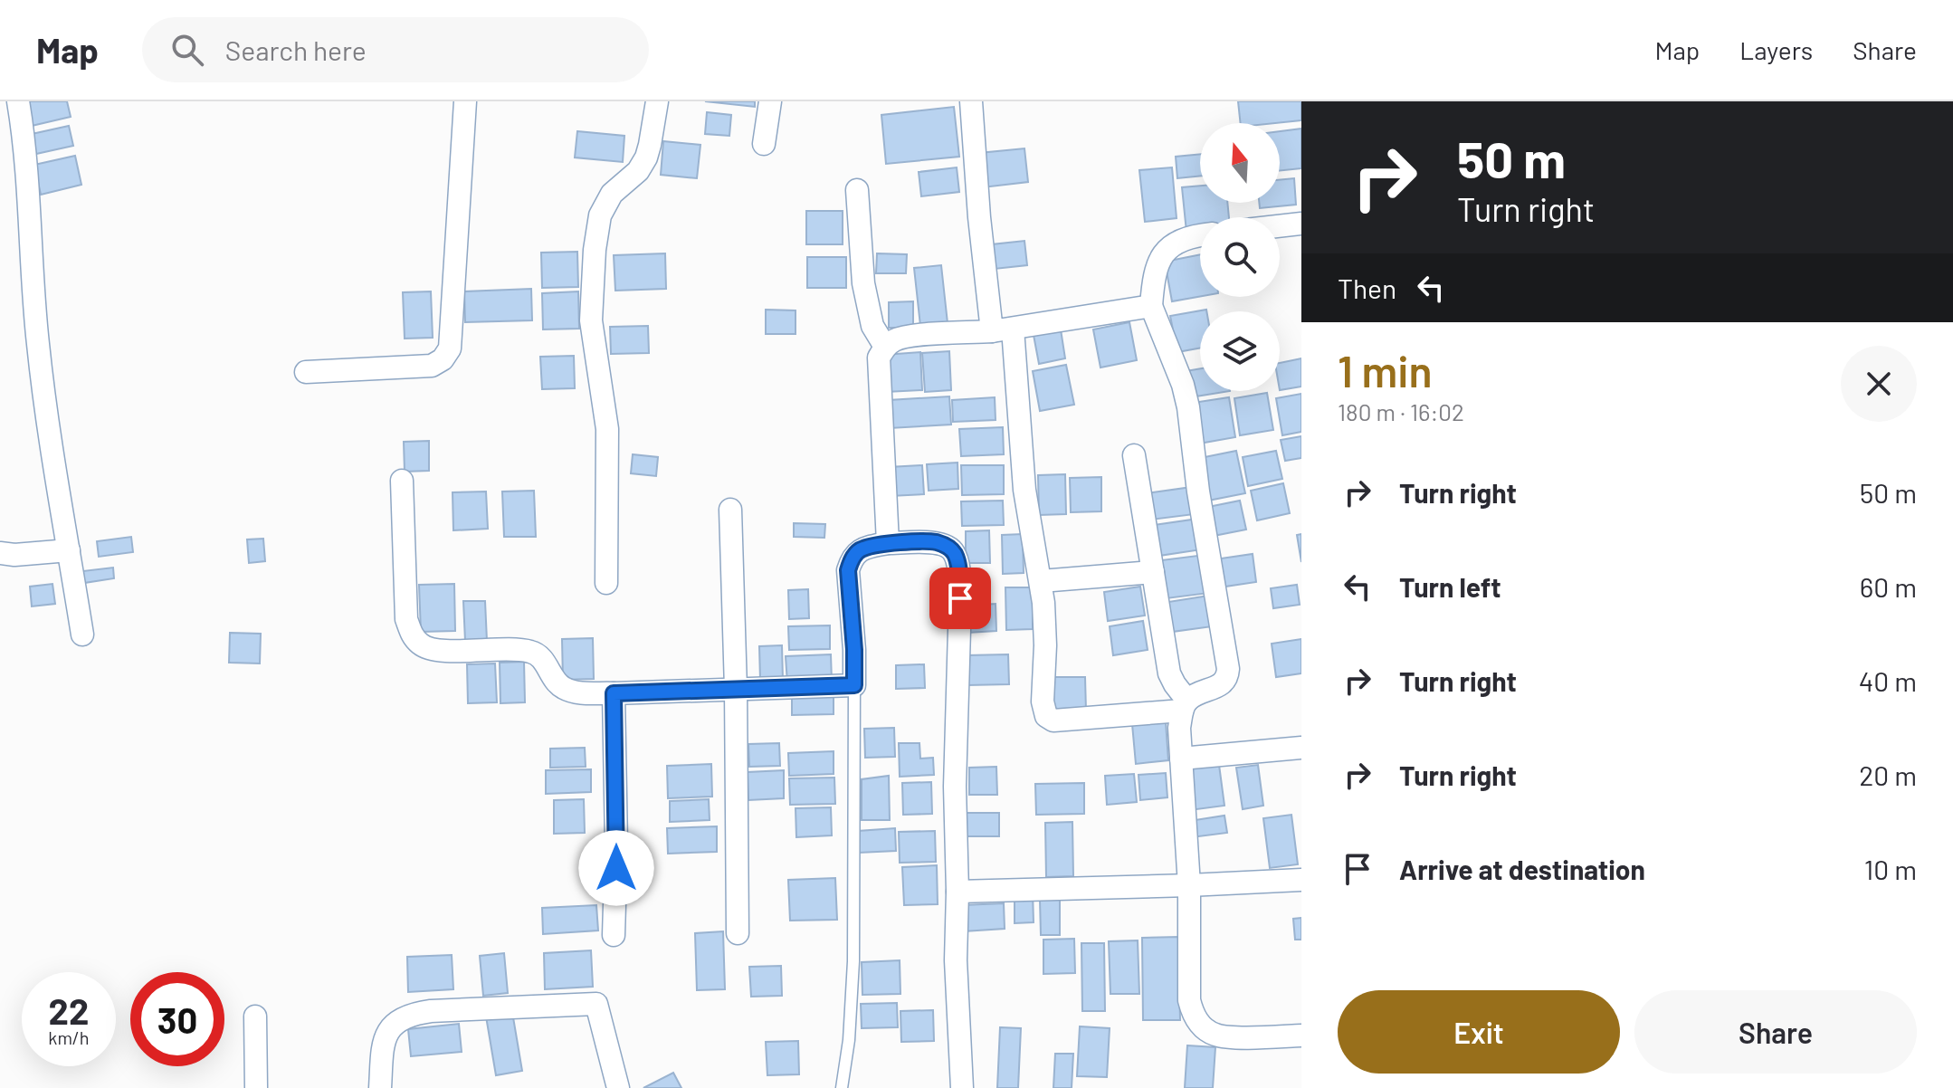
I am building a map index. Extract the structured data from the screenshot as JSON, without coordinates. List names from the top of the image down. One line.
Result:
{"north":"top","page":{"header":"Map","search":"Search here","nav":["Map","Layers","Share"],"turn":["50 m","Turn right"],"then":"Then","heading":["1 min","180 m · 16:02"],"list":[{"name":"Turn right","value":"50 m"},{"name":"Turn left","value":"60 m"},{"name":"Turn right","value":"40 m"},{"name":"Turn right","value":"20 m"},{"name":"Arrive at destination","value":"10 m"}],"speed":"22 km/h","limit":"30","buttons":["Exit","Share"]}}
